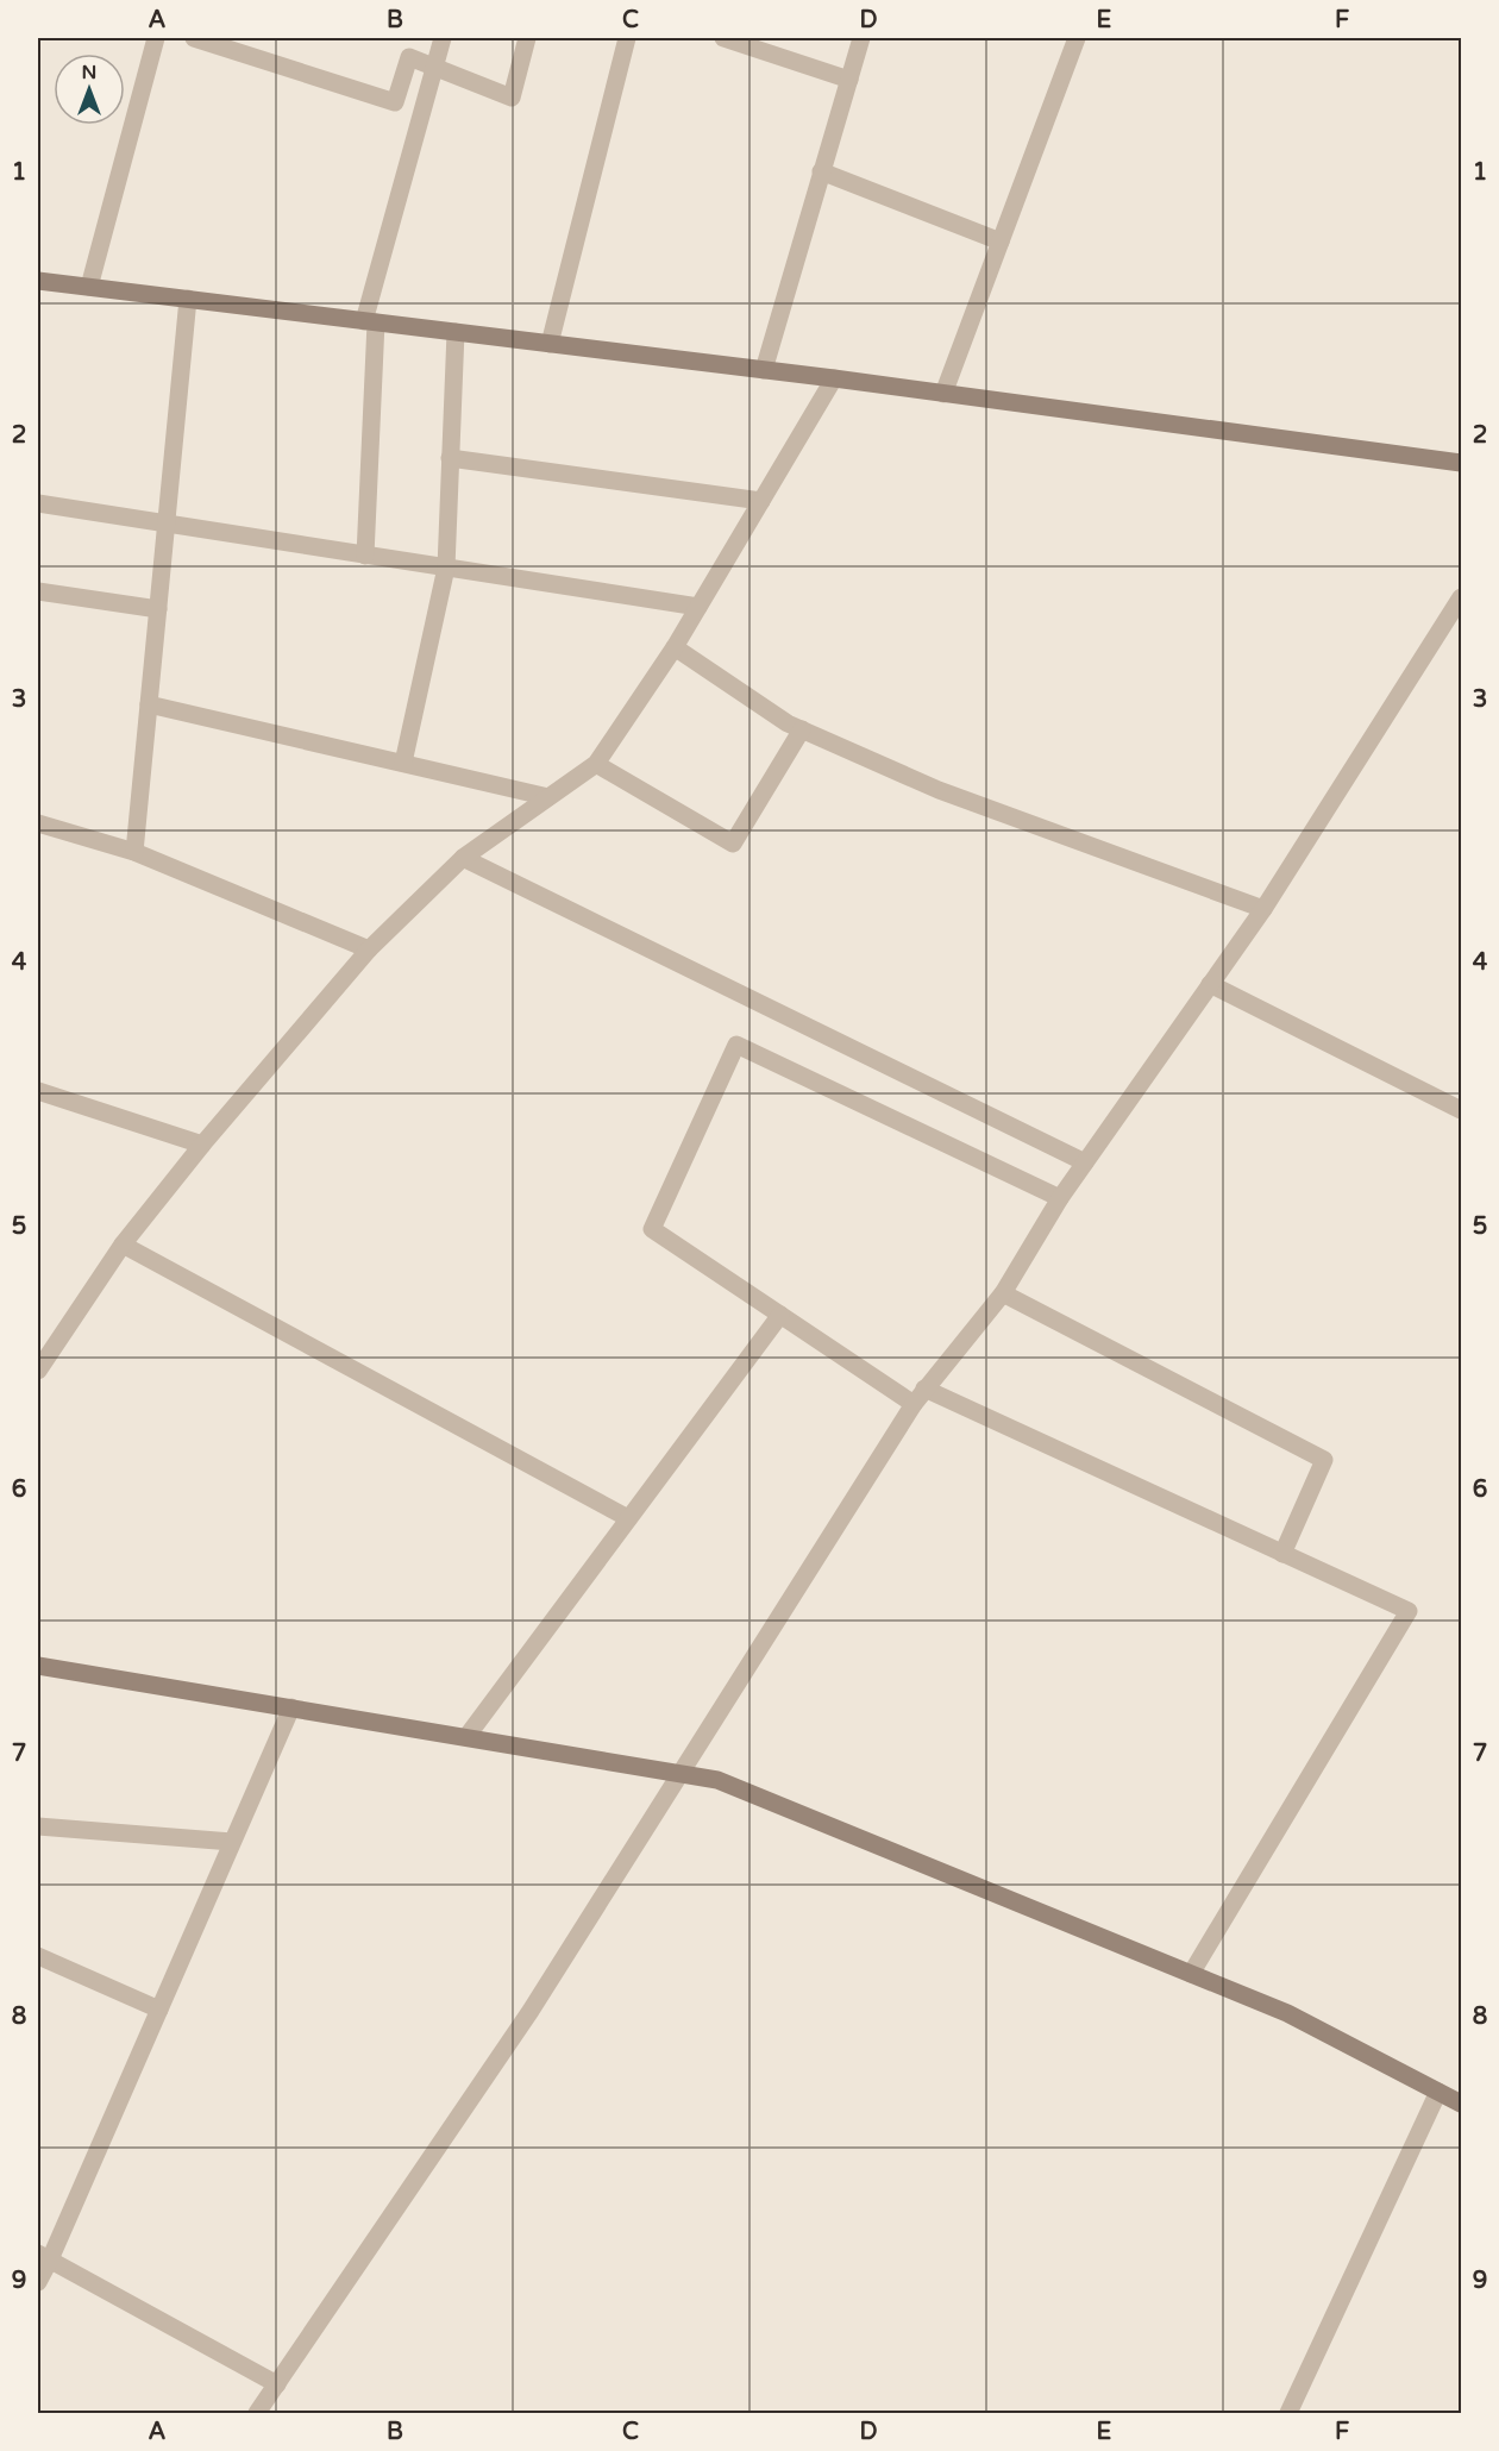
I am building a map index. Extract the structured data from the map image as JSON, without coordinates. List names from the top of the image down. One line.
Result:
{"north":"top","grid":{"columns":["A","B","C","D","E","F"],"rows":["1","2","3","4","5","6","7","8","9"]}}
